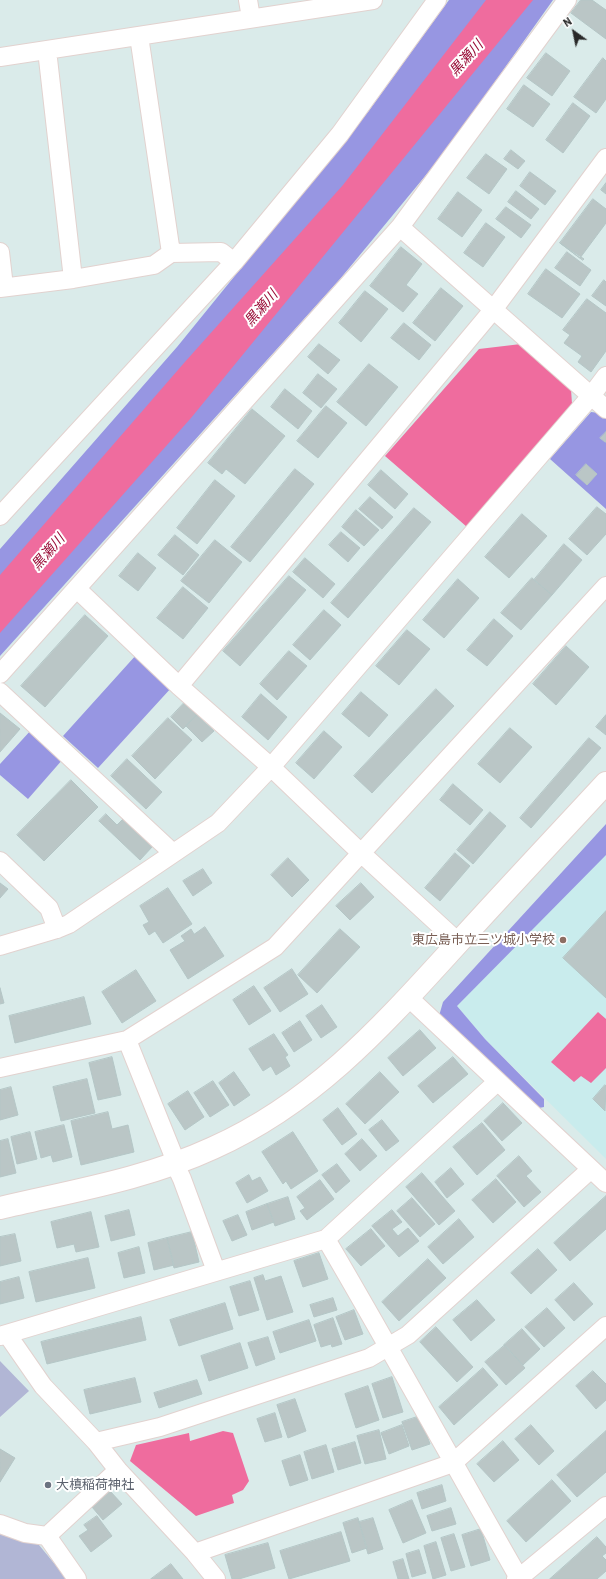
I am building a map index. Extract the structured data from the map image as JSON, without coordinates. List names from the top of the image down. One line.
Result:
{"water":["黒瀬川"],"places":["東広島市立三ツ城小学校","大槙稲荷神社"],"north":"top left"}
